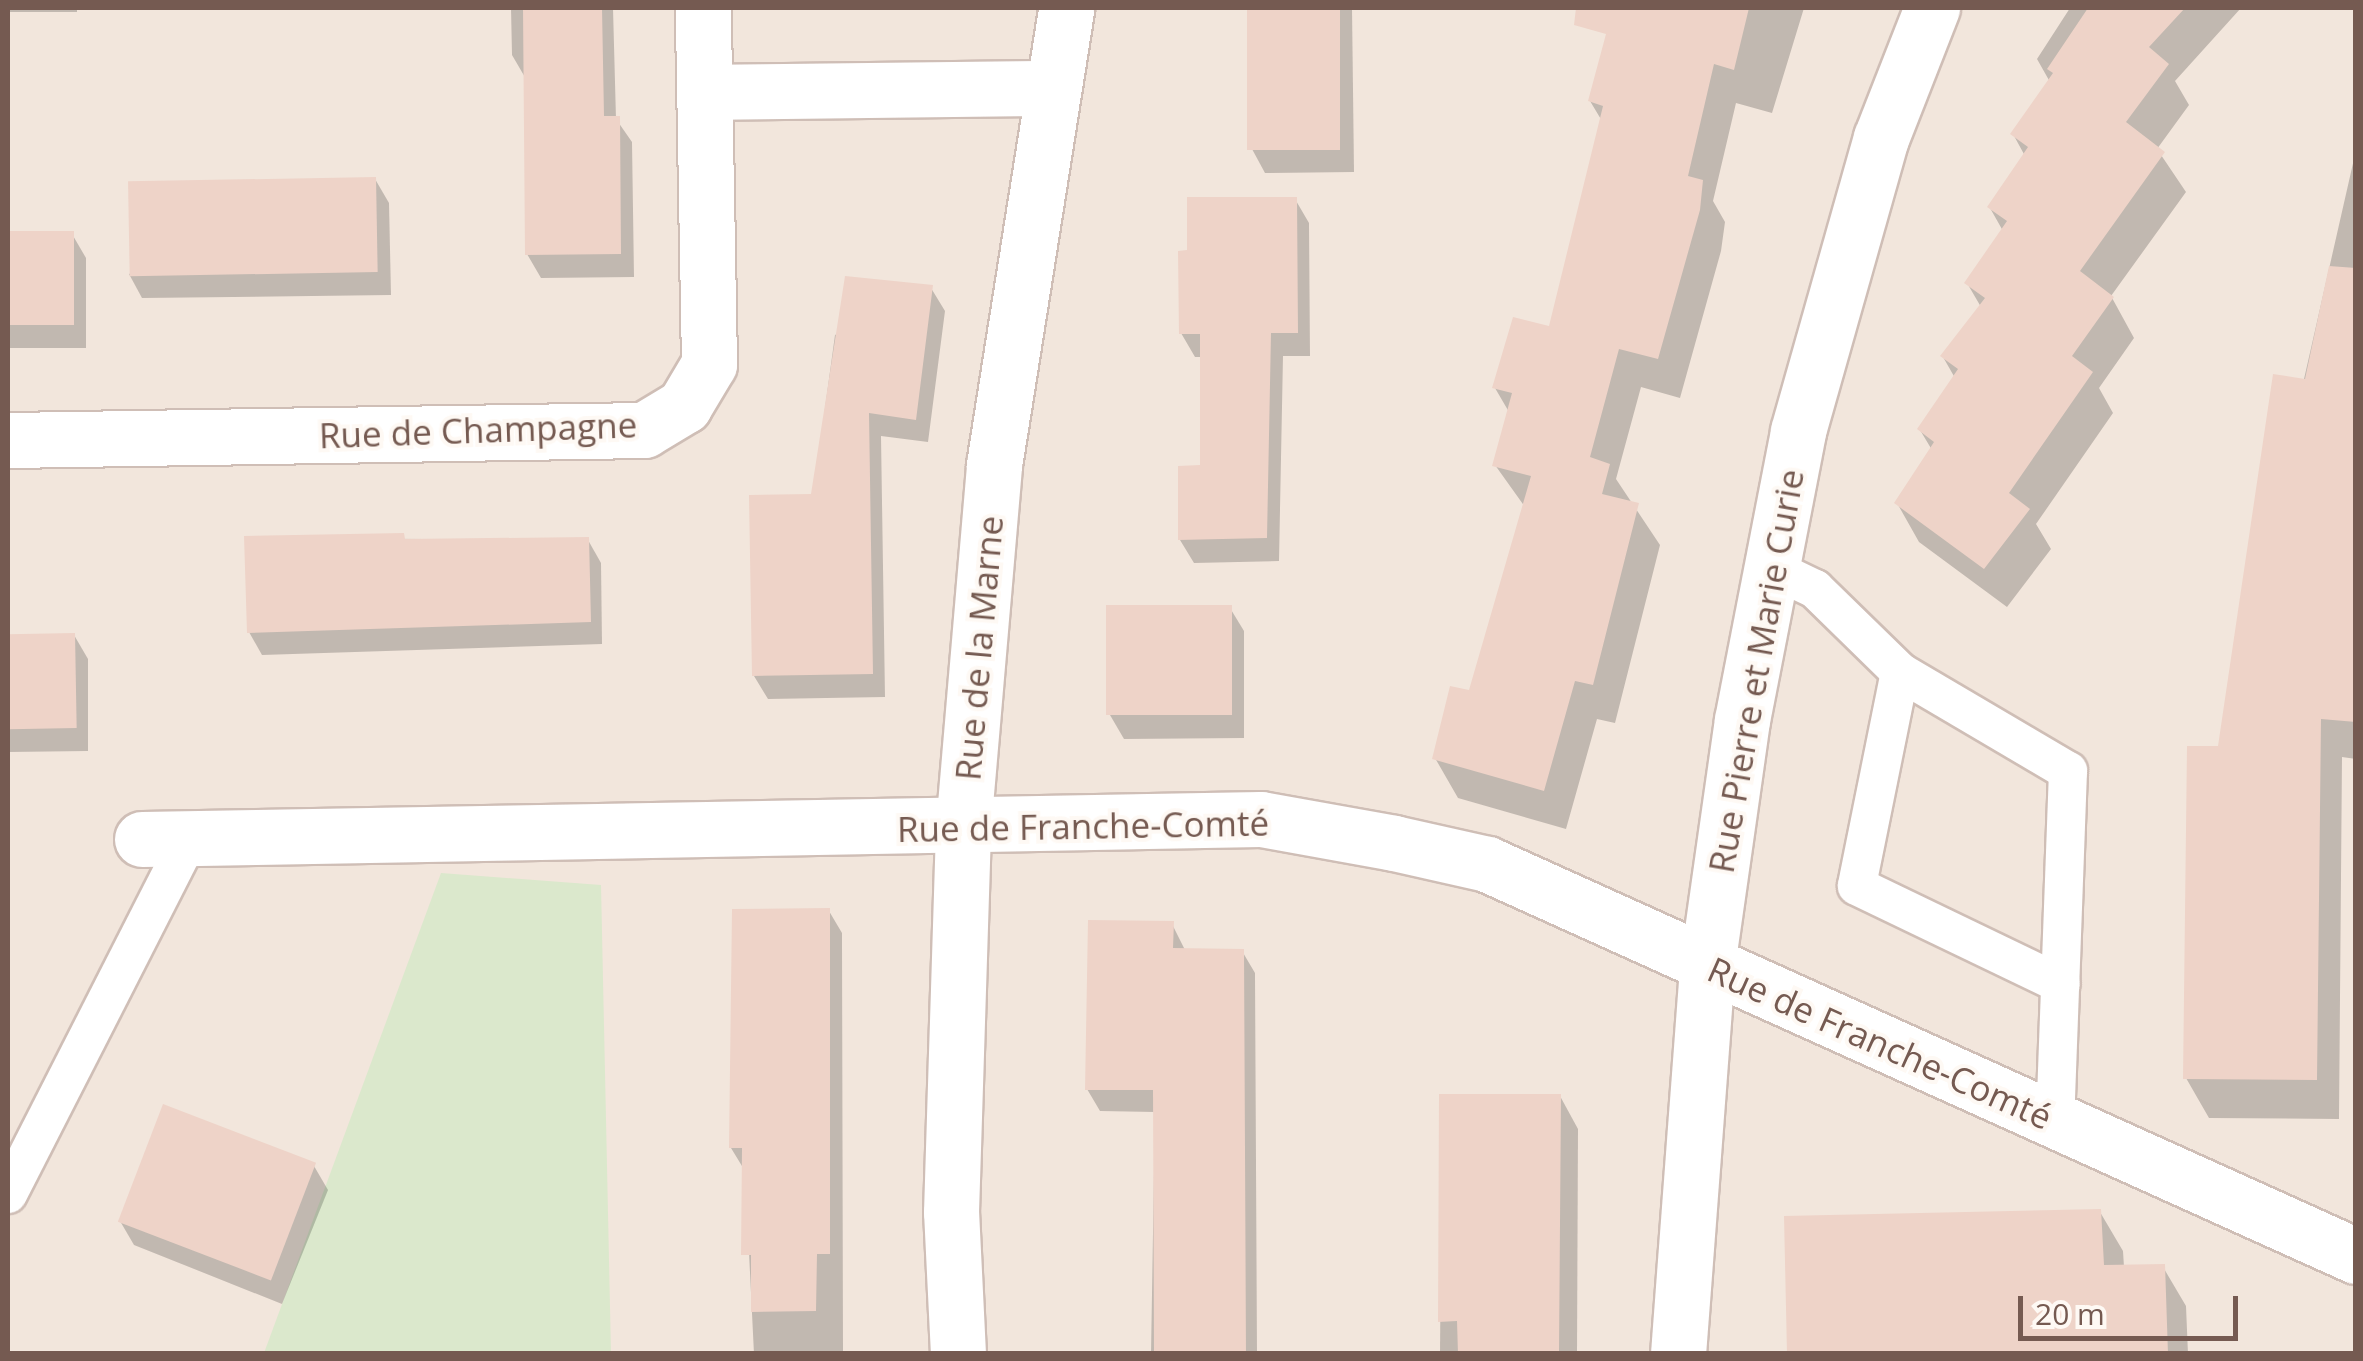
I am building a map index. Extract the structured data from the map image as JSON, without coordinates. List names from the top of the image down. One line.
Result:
{"streets":{"street":["Rue de Champagne","Rue de la Marne","Rue Pierre et Marie Curie","Rue de Franche-Comté"]},"crossings":[["Rue de la Marne","Rue de Franche-Comté"],["Rue Pierre et Marie Curie","Rue de Franche-Comté"]],"scale_bar":"20 m"}
